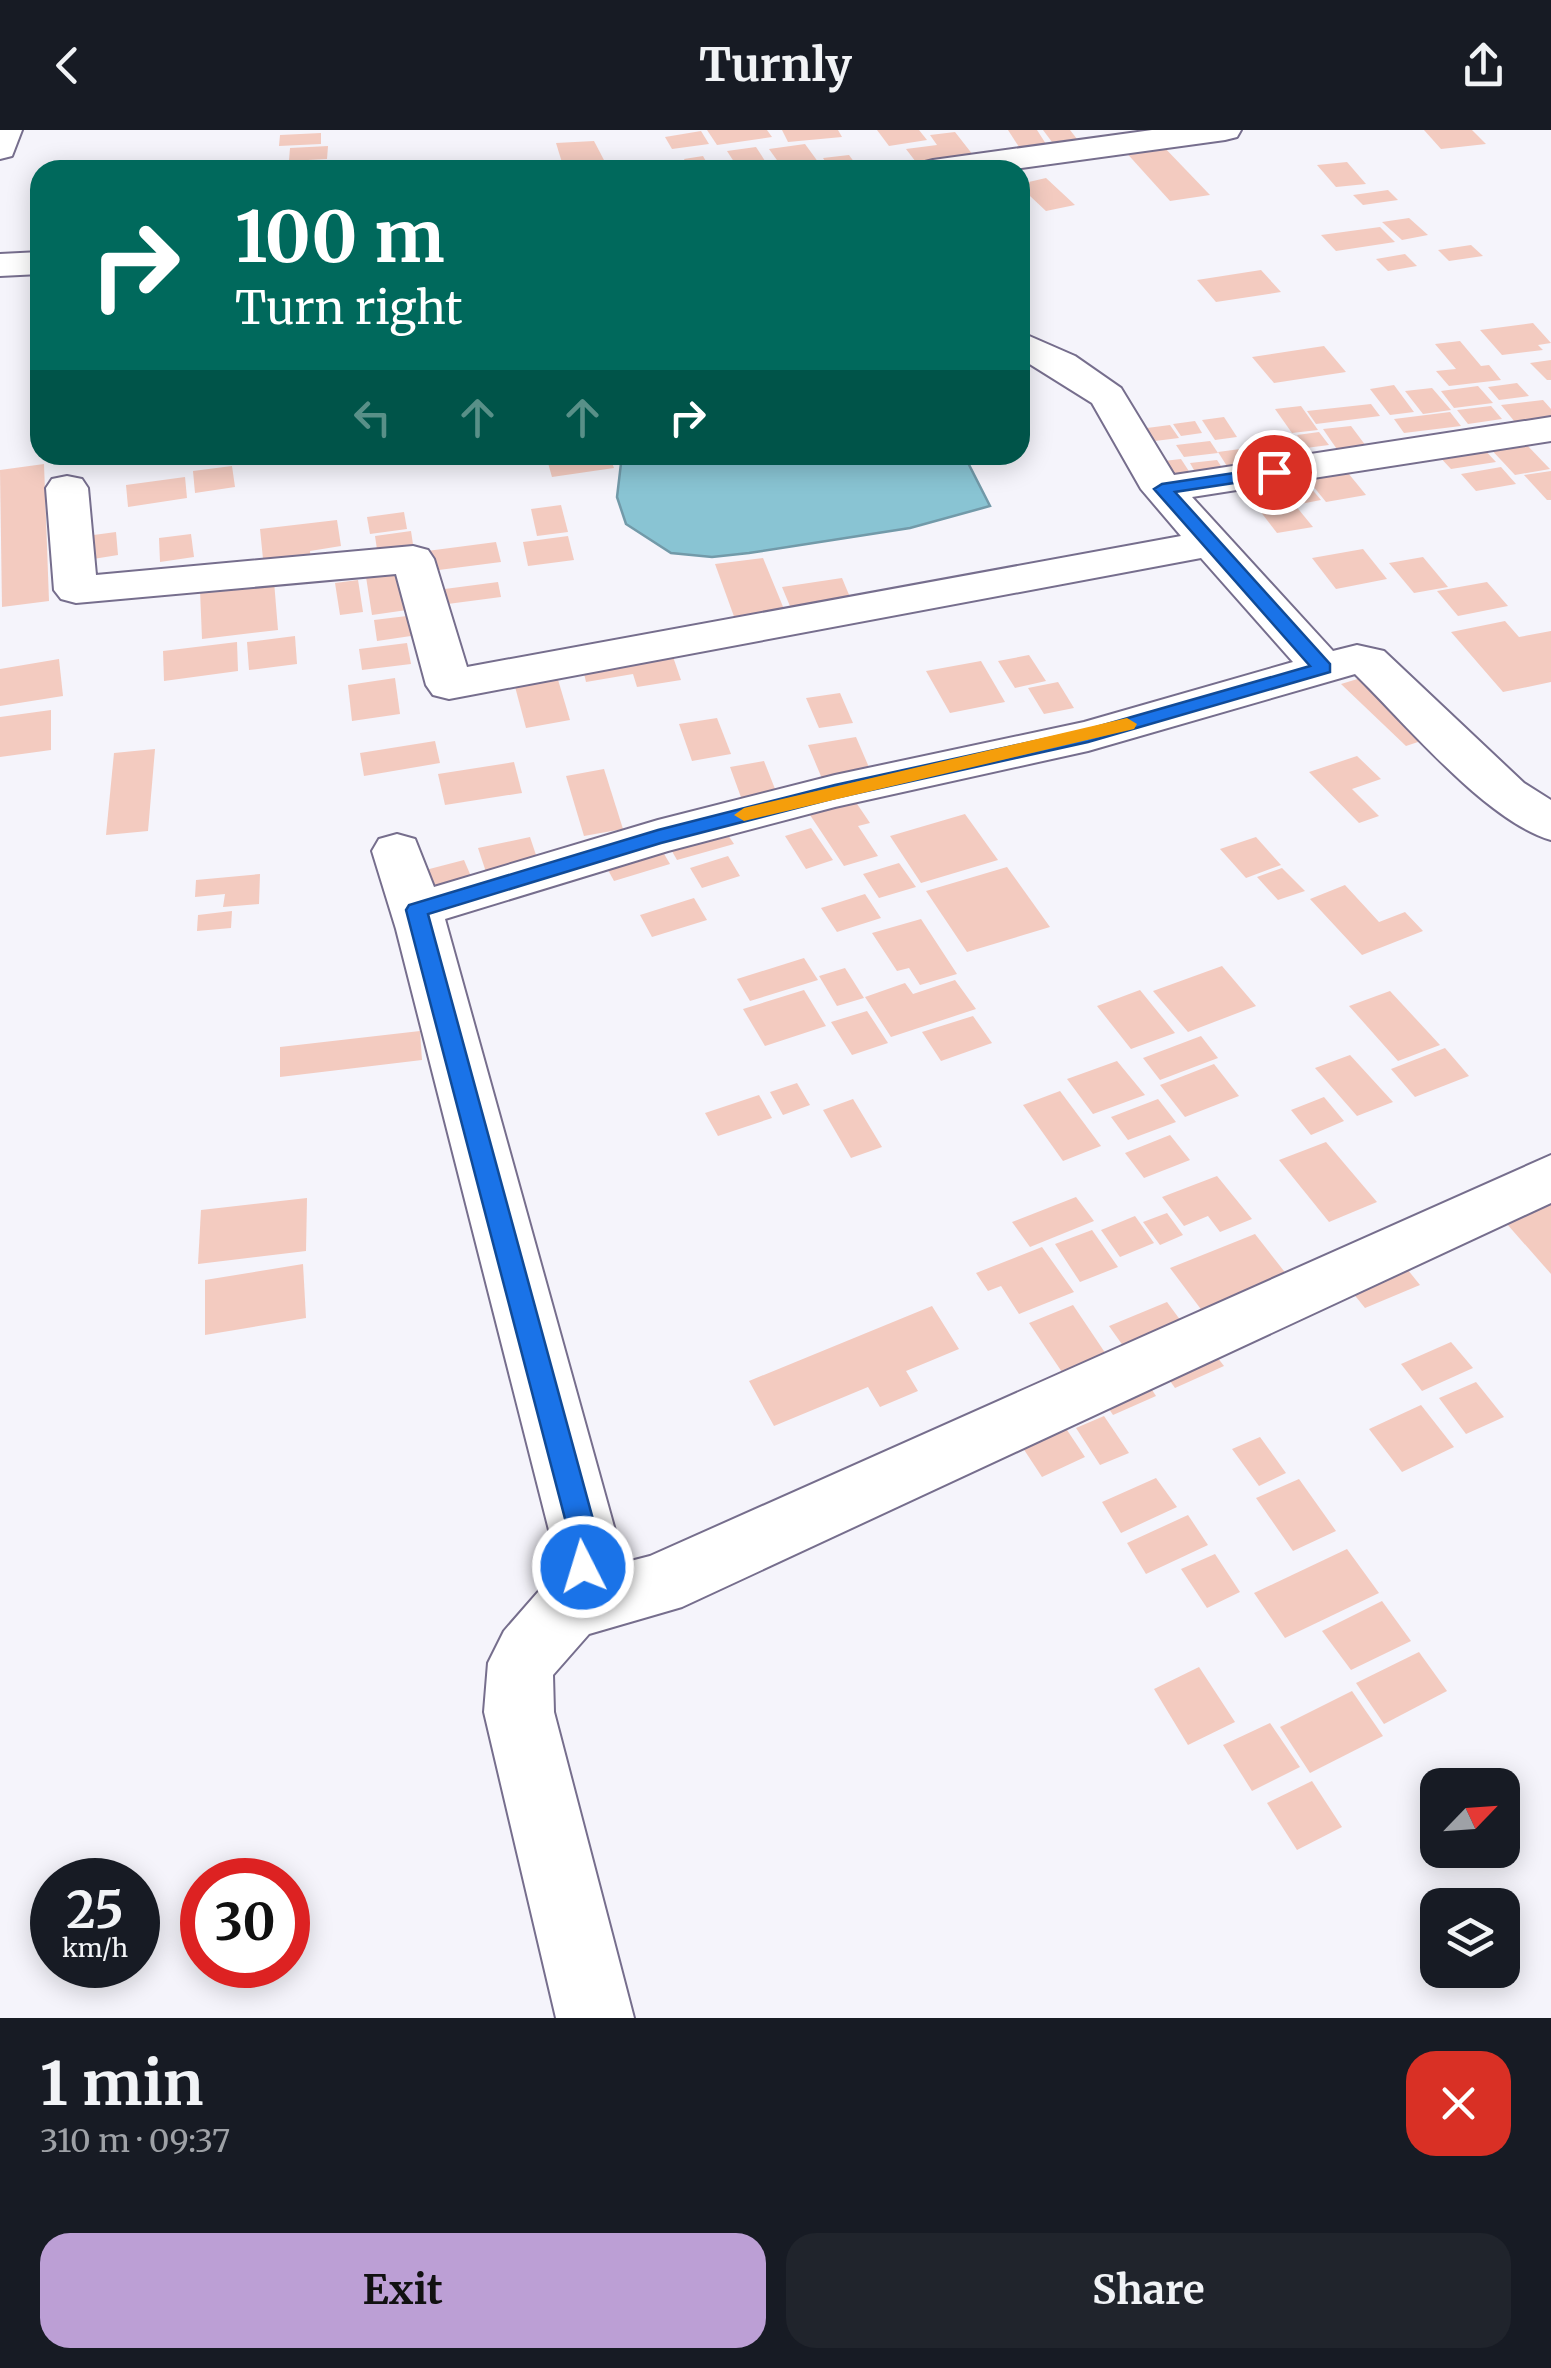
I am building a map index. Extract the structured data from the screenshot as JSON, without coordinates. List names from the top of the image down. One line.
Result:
{"north":"top right","page":{"header":"Turnly","turn":["100 m","Turn right"],"speed":"25 km/h","limit":"30","heading":["1 min","310 m · 09:37"],"buttons":["Exit","Share"]}}
